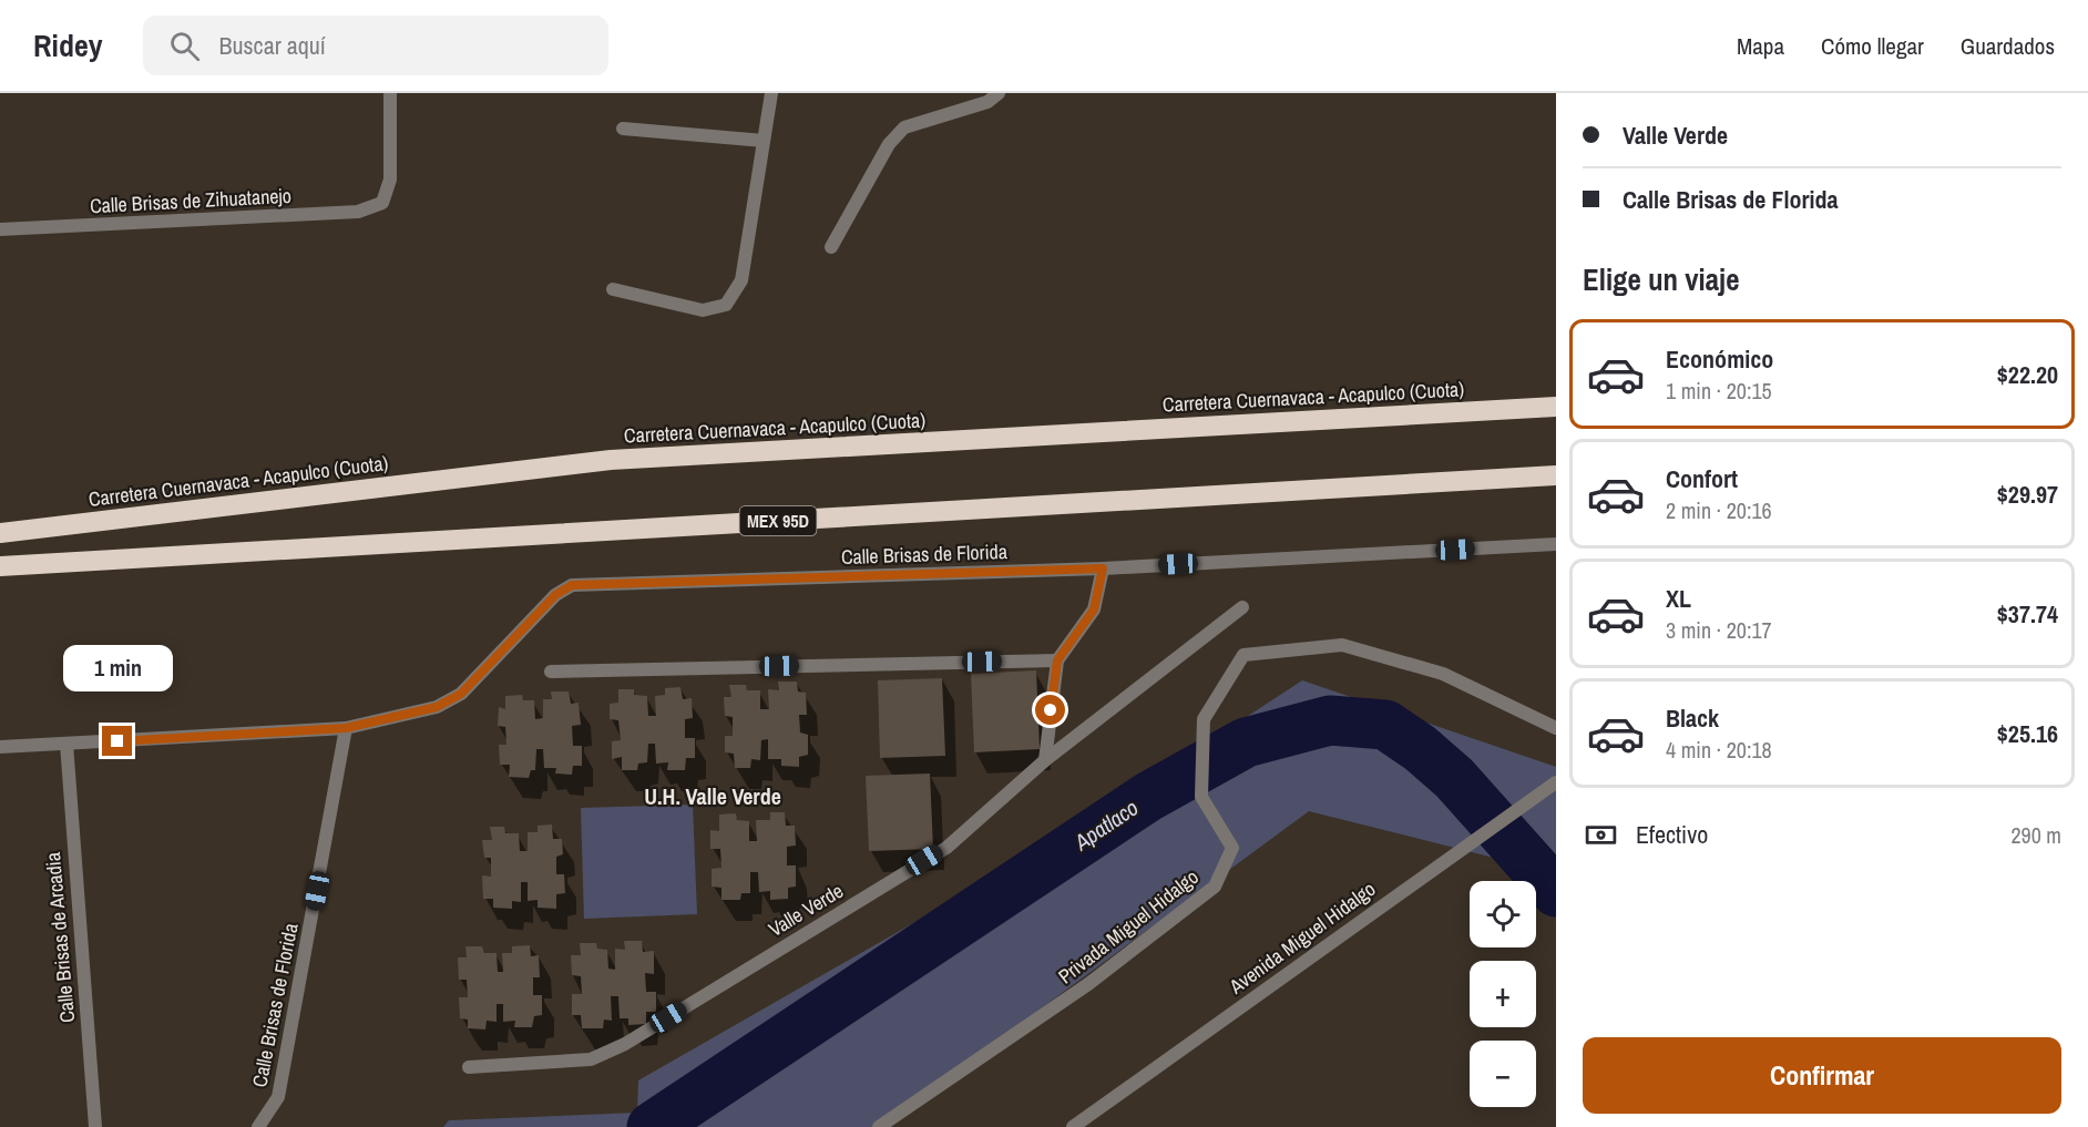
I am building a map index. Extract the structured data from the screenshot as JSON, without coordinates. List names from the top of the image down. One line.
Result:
{"streets":{"highway":["Carretera Cuernavaca - Acapulco (Cuota)","MEX 95D"],"street":["Calle Brisas de Zihuatanejo","Calle Brisas de Florida","Valle Verde","Privada Miguel Hidalgo","Calle Brisas de Arcadia","Avenida Miguel Hidalgo"]},"crossings":[["Calle Brisas de Florida","Calle Brisas de Arcadia"]],"districts":["U.H. Valle Verde"],"water":["Apatlaco"],"page":{"header":"Ridey","search":"Buscar aquí","nav":["Mapa","Cómo llegar","Guardados"],"banner":["Valle Verde","Calle Brisas de Florida"],"heading":"Elige un viaje","list":[{"name":"Económico","note":"1 min · 20:15","value":"$22.20"},{"name":"Confort","note":"2 min · 20:16","value":"$29.97"},{"name":"XL","note":"3 min · 20:17","value":"$37.74"},{"name":"Black","note":"4 min · 20:18","value":"$25.16"}],"bubble":"1 min","pay":["Efectivo","290 m"],"map_buttons":["+","−"],"buttons":"Confirmar"}}
